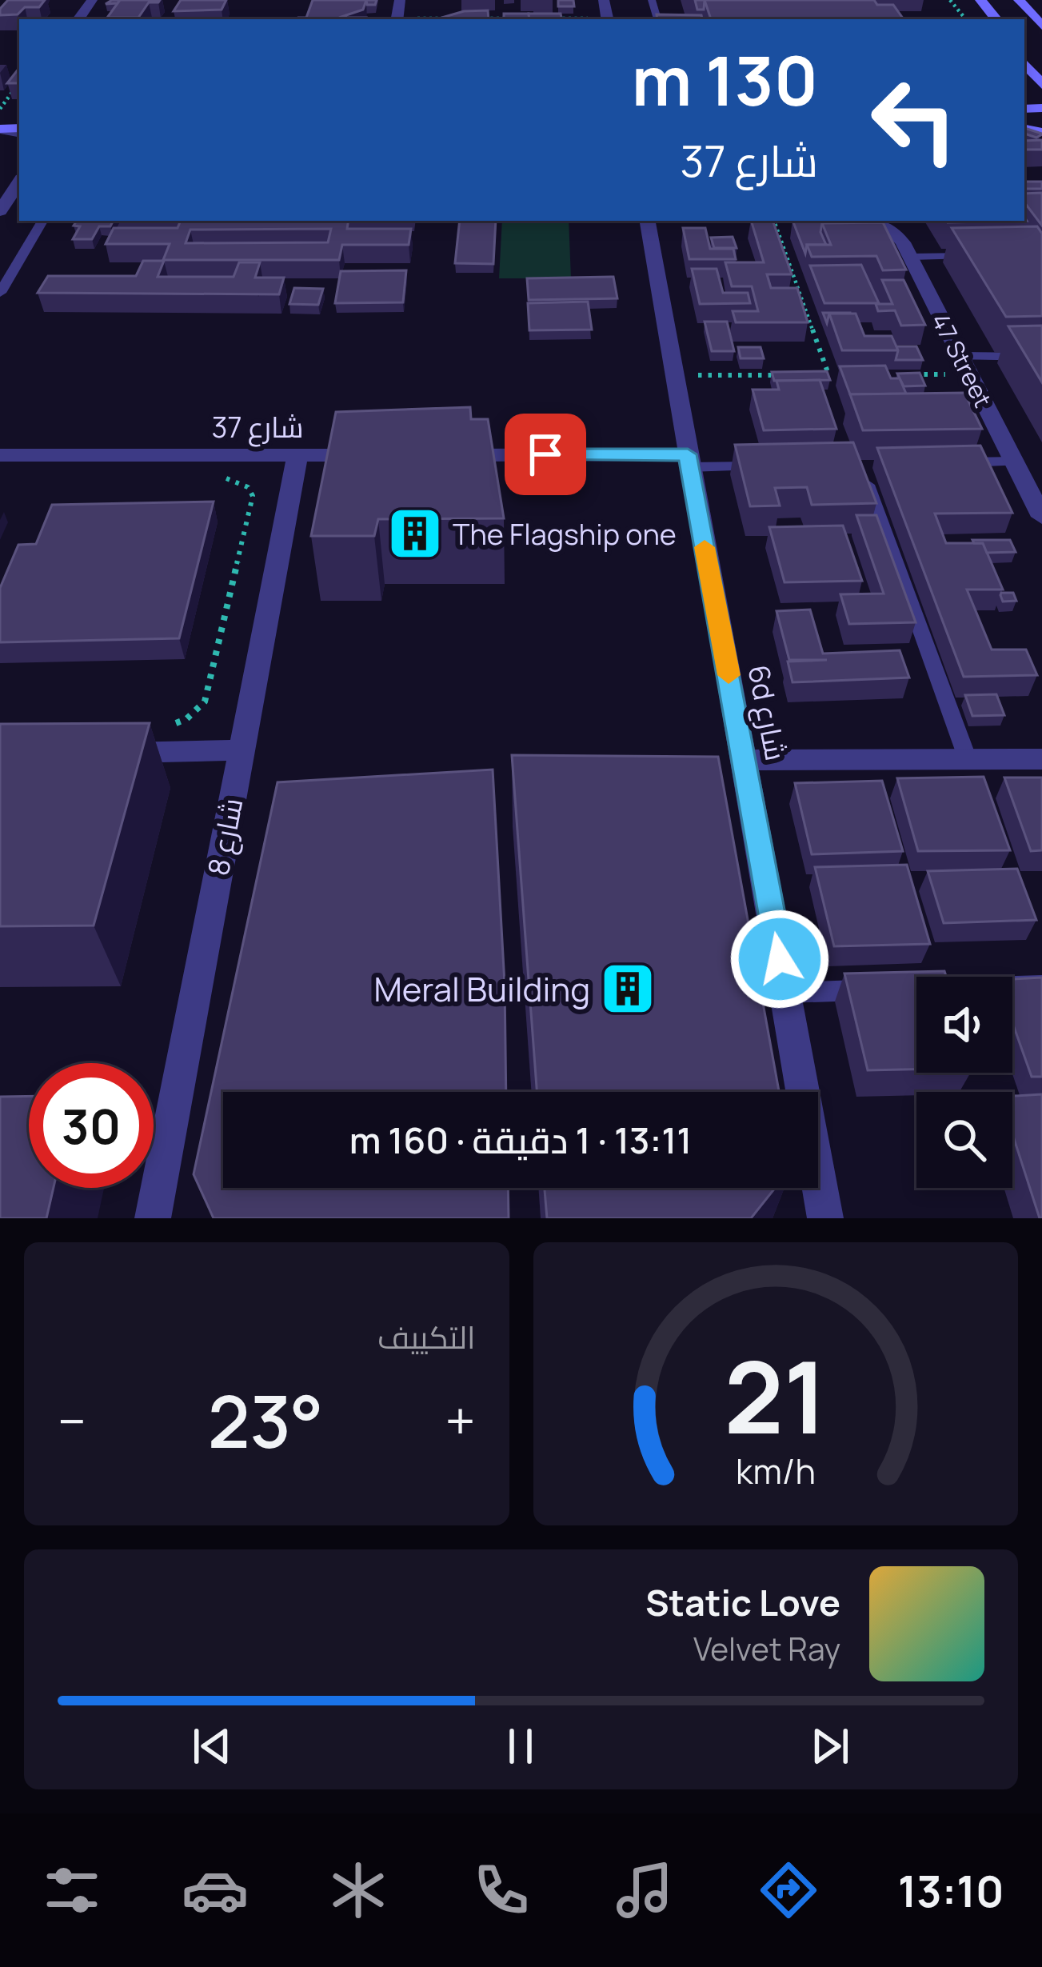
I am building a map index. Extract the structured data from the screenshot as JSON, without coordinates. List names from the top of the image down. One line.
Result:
{"streets":{"street":["47 Street","شارع 37","6d شارع","8 شارع"]},"crossings":[["شارع 37","8 شارع"]],"places":{"building":["The Flagship one","Meral Building"]},"page":{"turn":["130 m","شارع 37"],"limit":"30","trip":"13:11 · 1 دقيقة · 160 m","tile":"التكييف","heat":["−","23°","+"],"song":["Static Love","Velvet Ray"],"tabs":"13:10","gauge":["21","km/h"]}}
